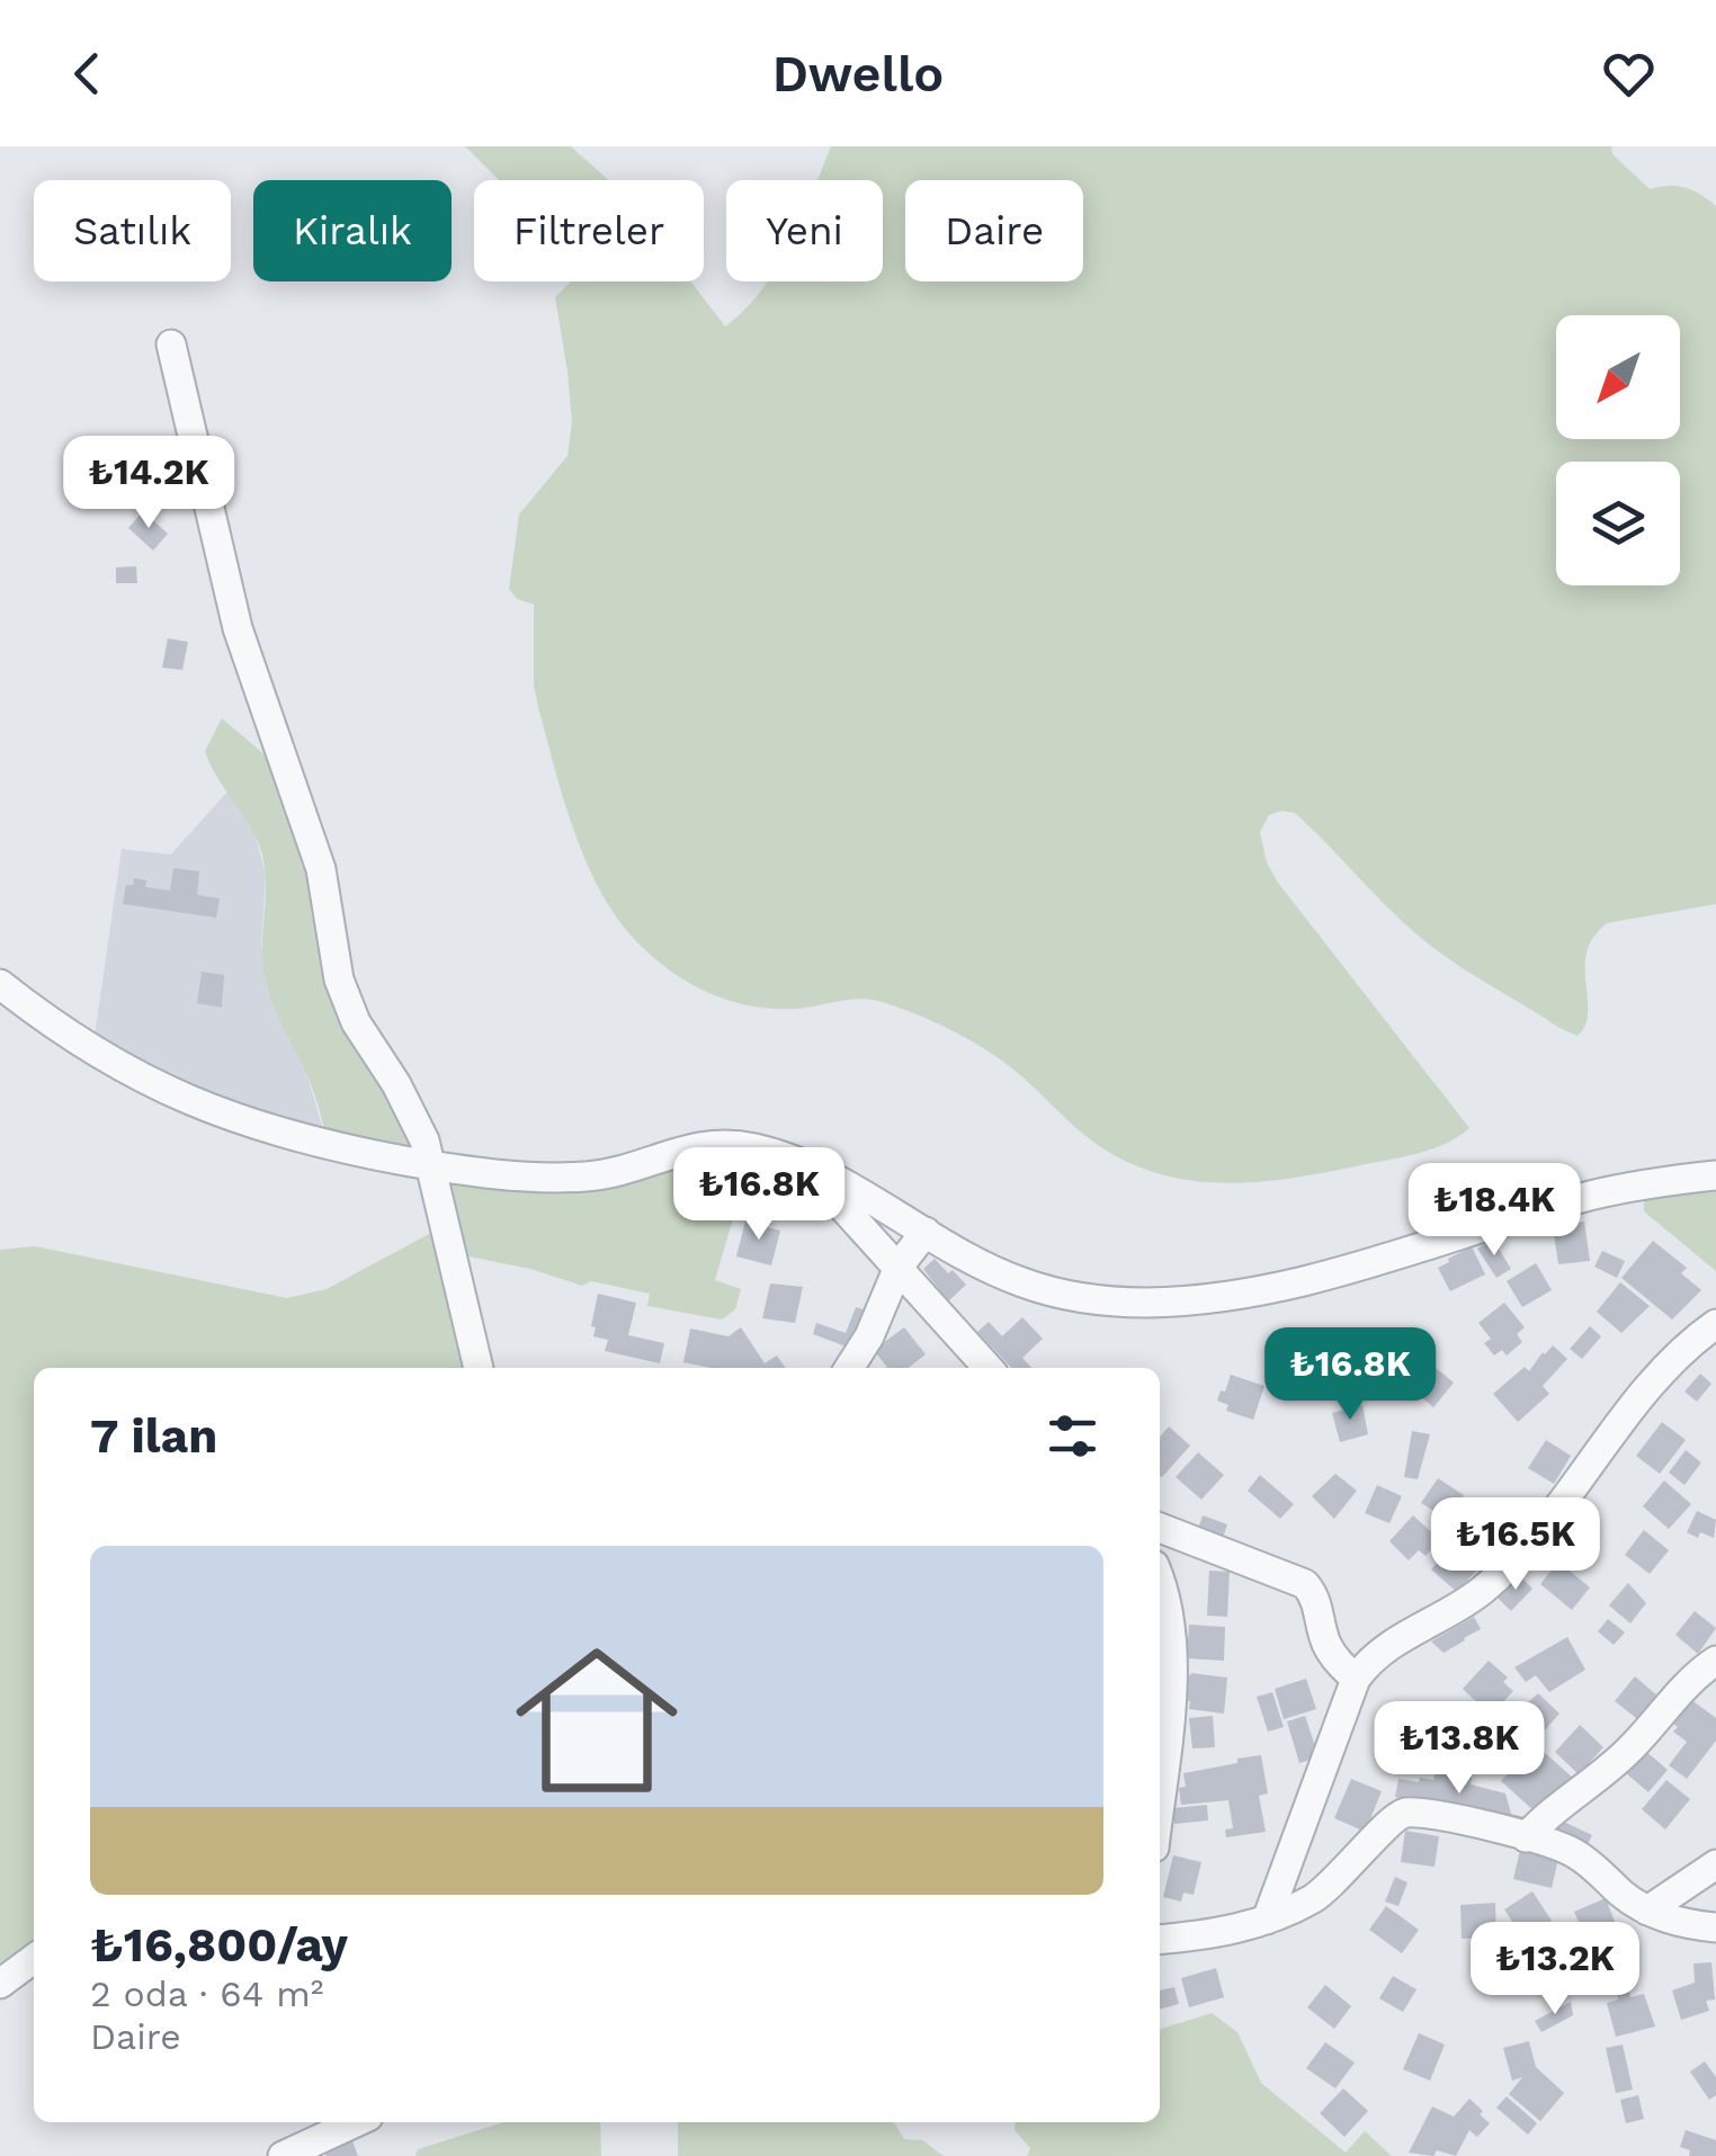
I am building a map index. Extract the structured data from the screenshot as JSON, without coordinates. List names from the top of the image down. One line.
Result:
{"north":"bottom left","page":{"header":"Dwello","chip":["Satılık","Kiralık","Filtreler","Yeni","Daire"],"price":["₺14.2K","₺16.8K","₺18.4K","₺16.8K","₺16.5K","₺13.8K","₺13.2K"],"heading":"7 ilan","list":[{"name":"₺16,800/ay","note":"2 oda · 64 m² · Daire"}]}}
